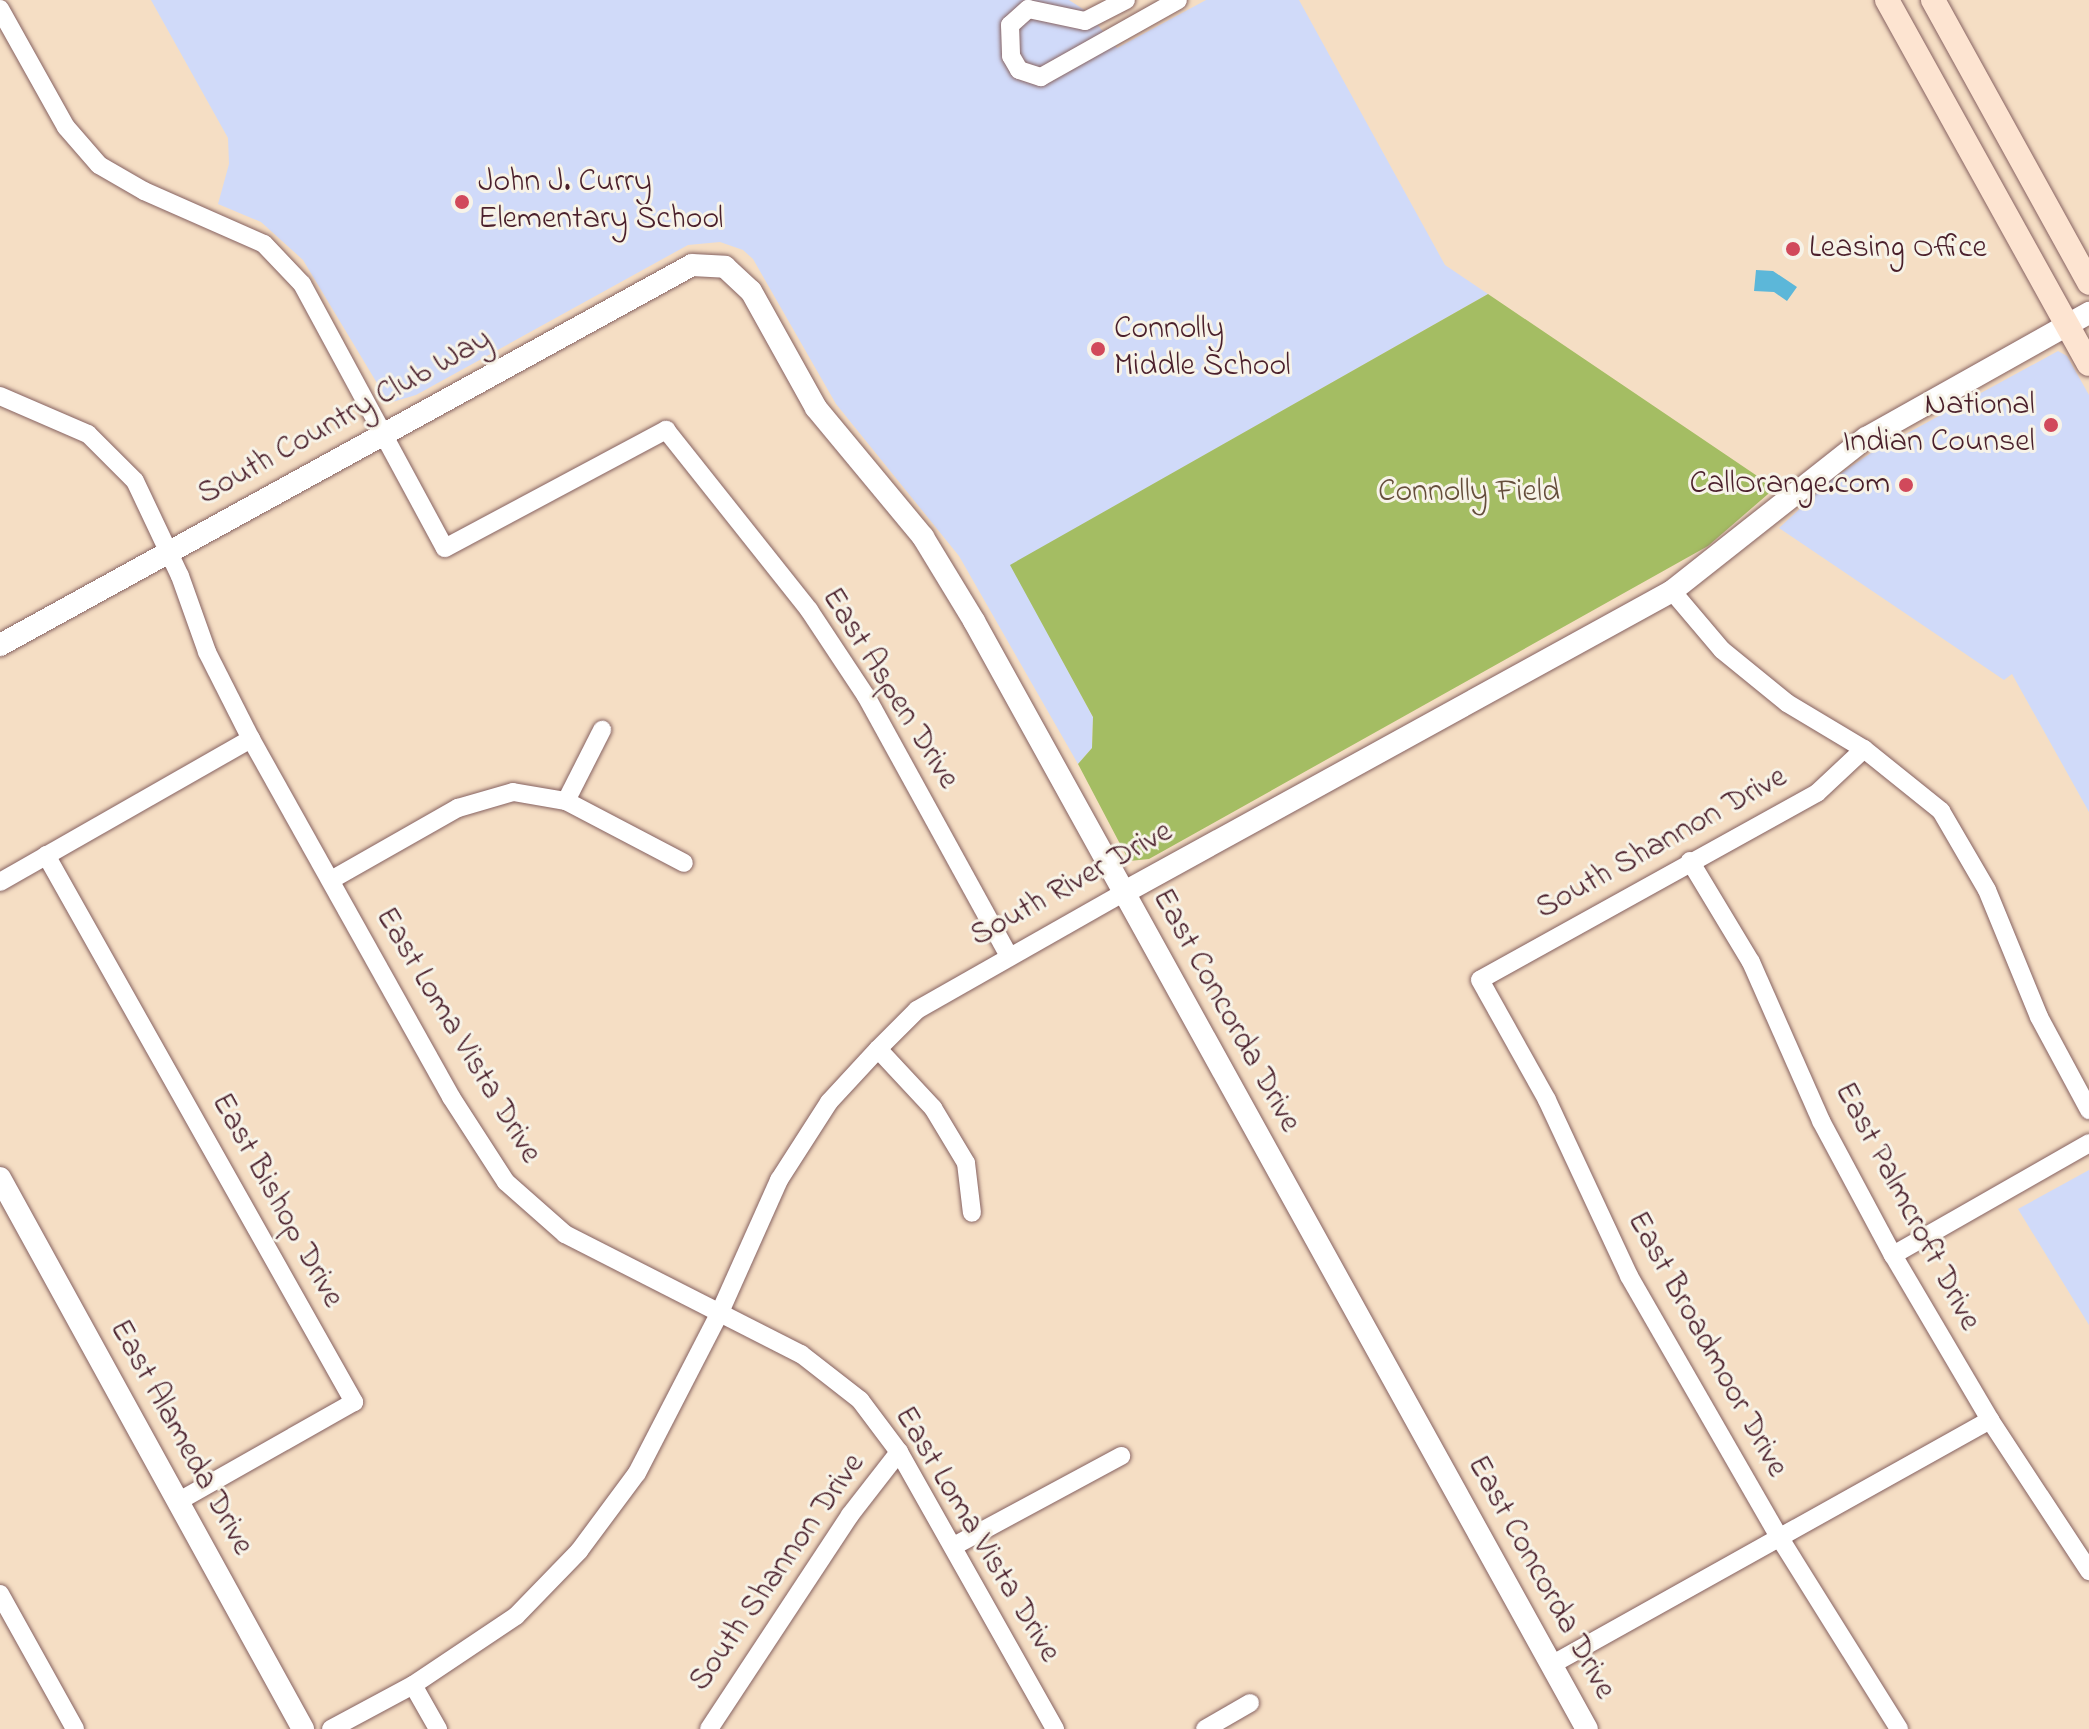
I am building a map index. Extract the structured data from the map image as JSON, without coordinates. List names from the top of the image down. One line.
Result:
{"streets":{"street":["South Country Club Way","East Aspen Drive","South Shannon Drive","South River Drive","East Concorda Drive","East Loma Vista Drive","East Bishop Drive","East Palmcroft Drive","East Broadmoor Drive","East Alameda Drive"]},"crossings":[["South Country Club Way","East Aspen Drive"],["South Country Club Way","East Concorda Drive"],["South Country Club Way","East Loma Vista Drive"],["East Aspen Drive","South River Drive"],["South Shannon Drive","East Loma Vista Drive"],["South Shannon Drive","East Palmcroft Drive"],["South Shannon Drive","East Broadmoor Drive"],["South River Drive","East Concorda Drive"],["South River Drive","East Loma Vista Drive"],["East Bishop Drive","East Alameda Drive"]],"parks":["Connolly Field"],"places":["John J. Curry Elementary School","Leasing Office","Connolly Middle School","National Indian Counsel","CallOrange.com"]}
